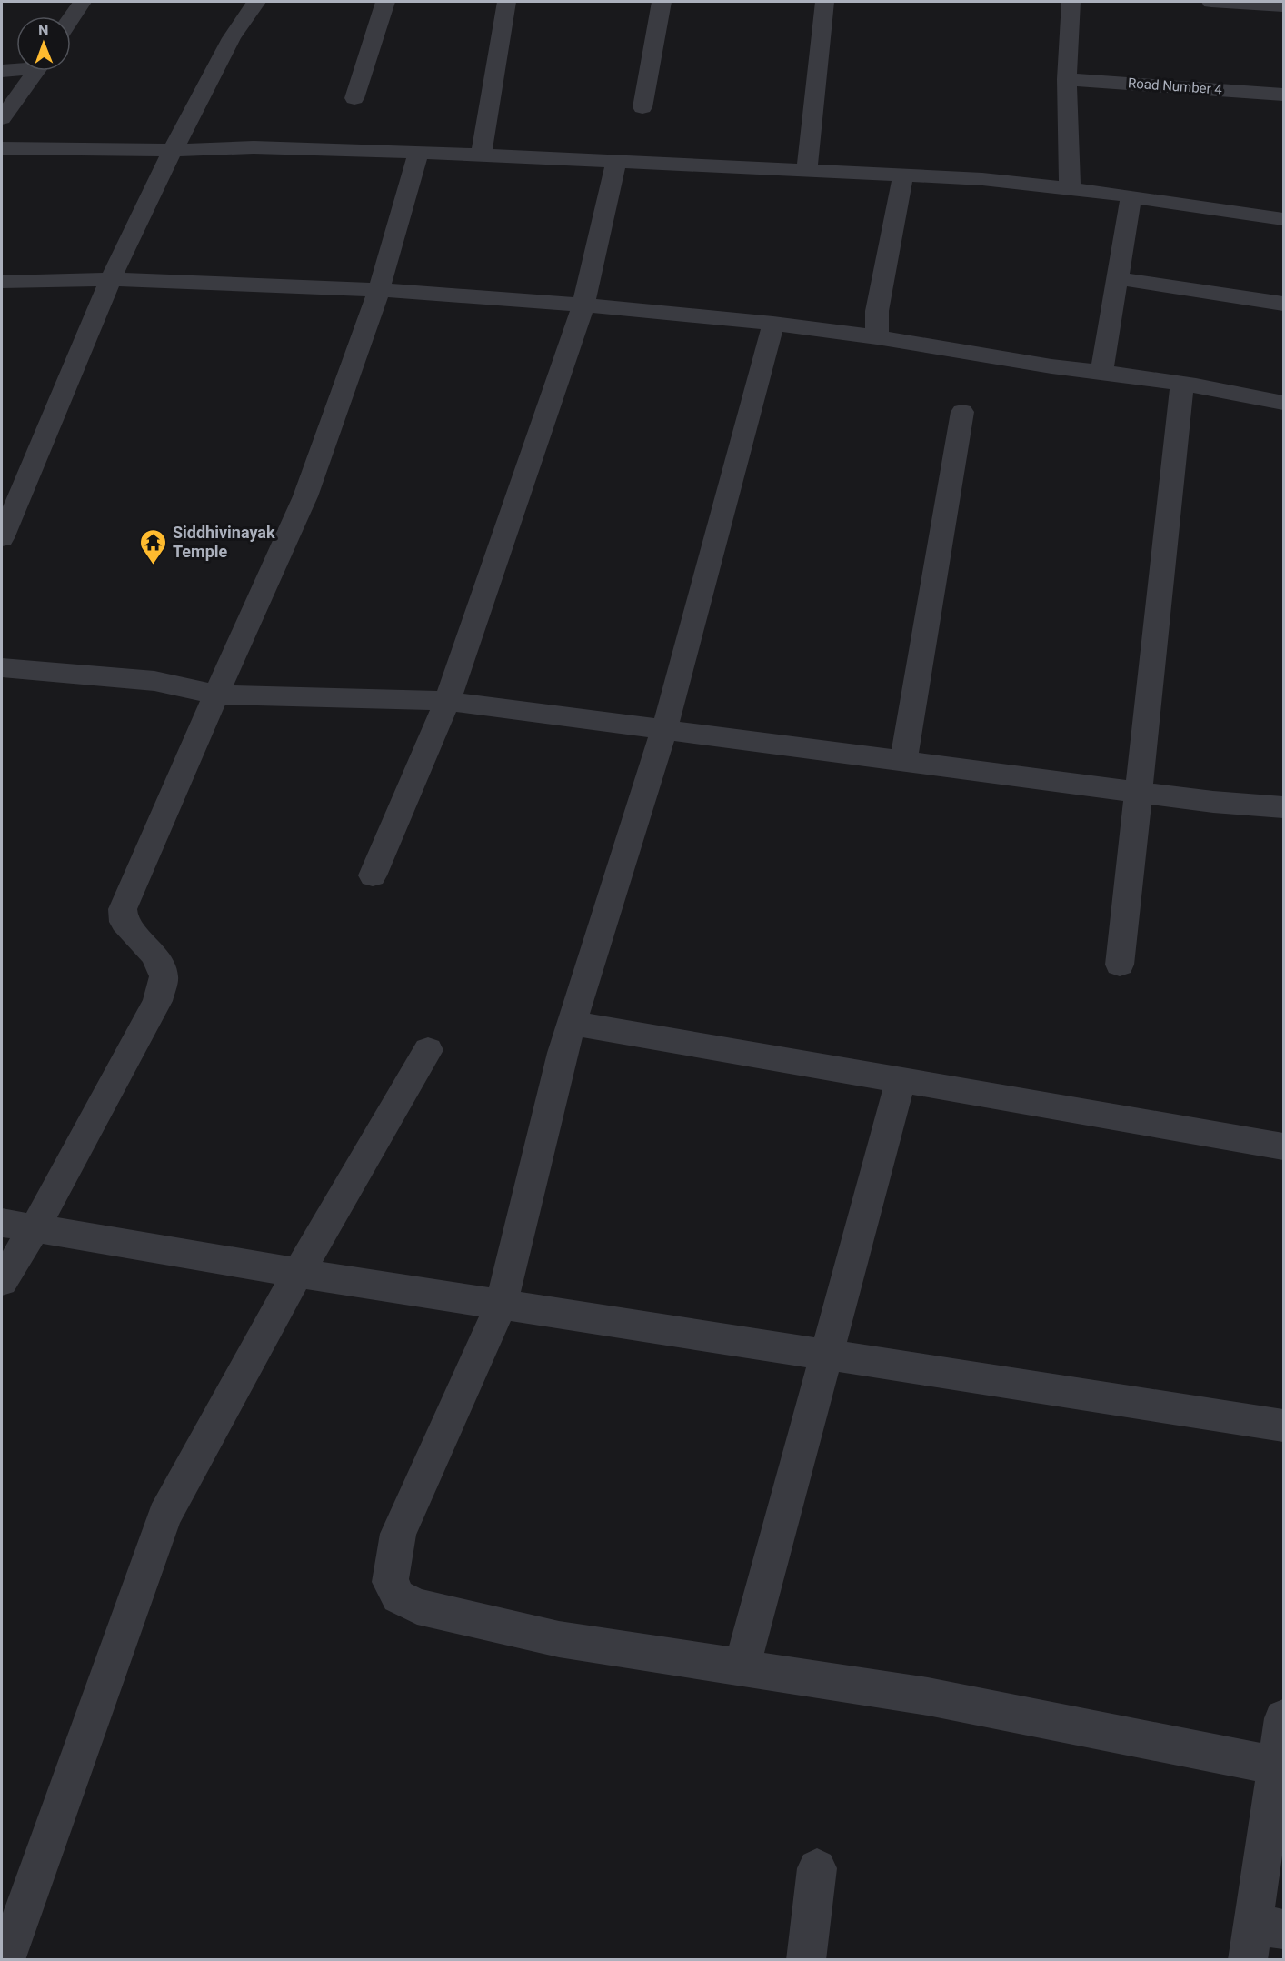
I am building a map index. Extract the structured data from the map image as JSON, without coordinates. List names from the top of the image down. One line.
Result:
{"streets":{"street":["Road Number 4"]},"places":{"temple":["Siddhivinayak Temple"]},"north":"top"}
